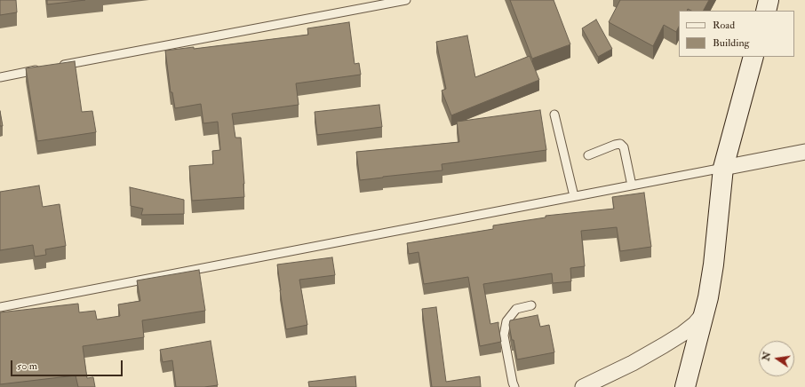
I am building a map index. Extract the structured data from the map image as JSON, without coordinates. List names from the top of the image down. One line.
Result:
{"legend":["Road","Building"],"scale_bar":"50 m","north":"left"}
